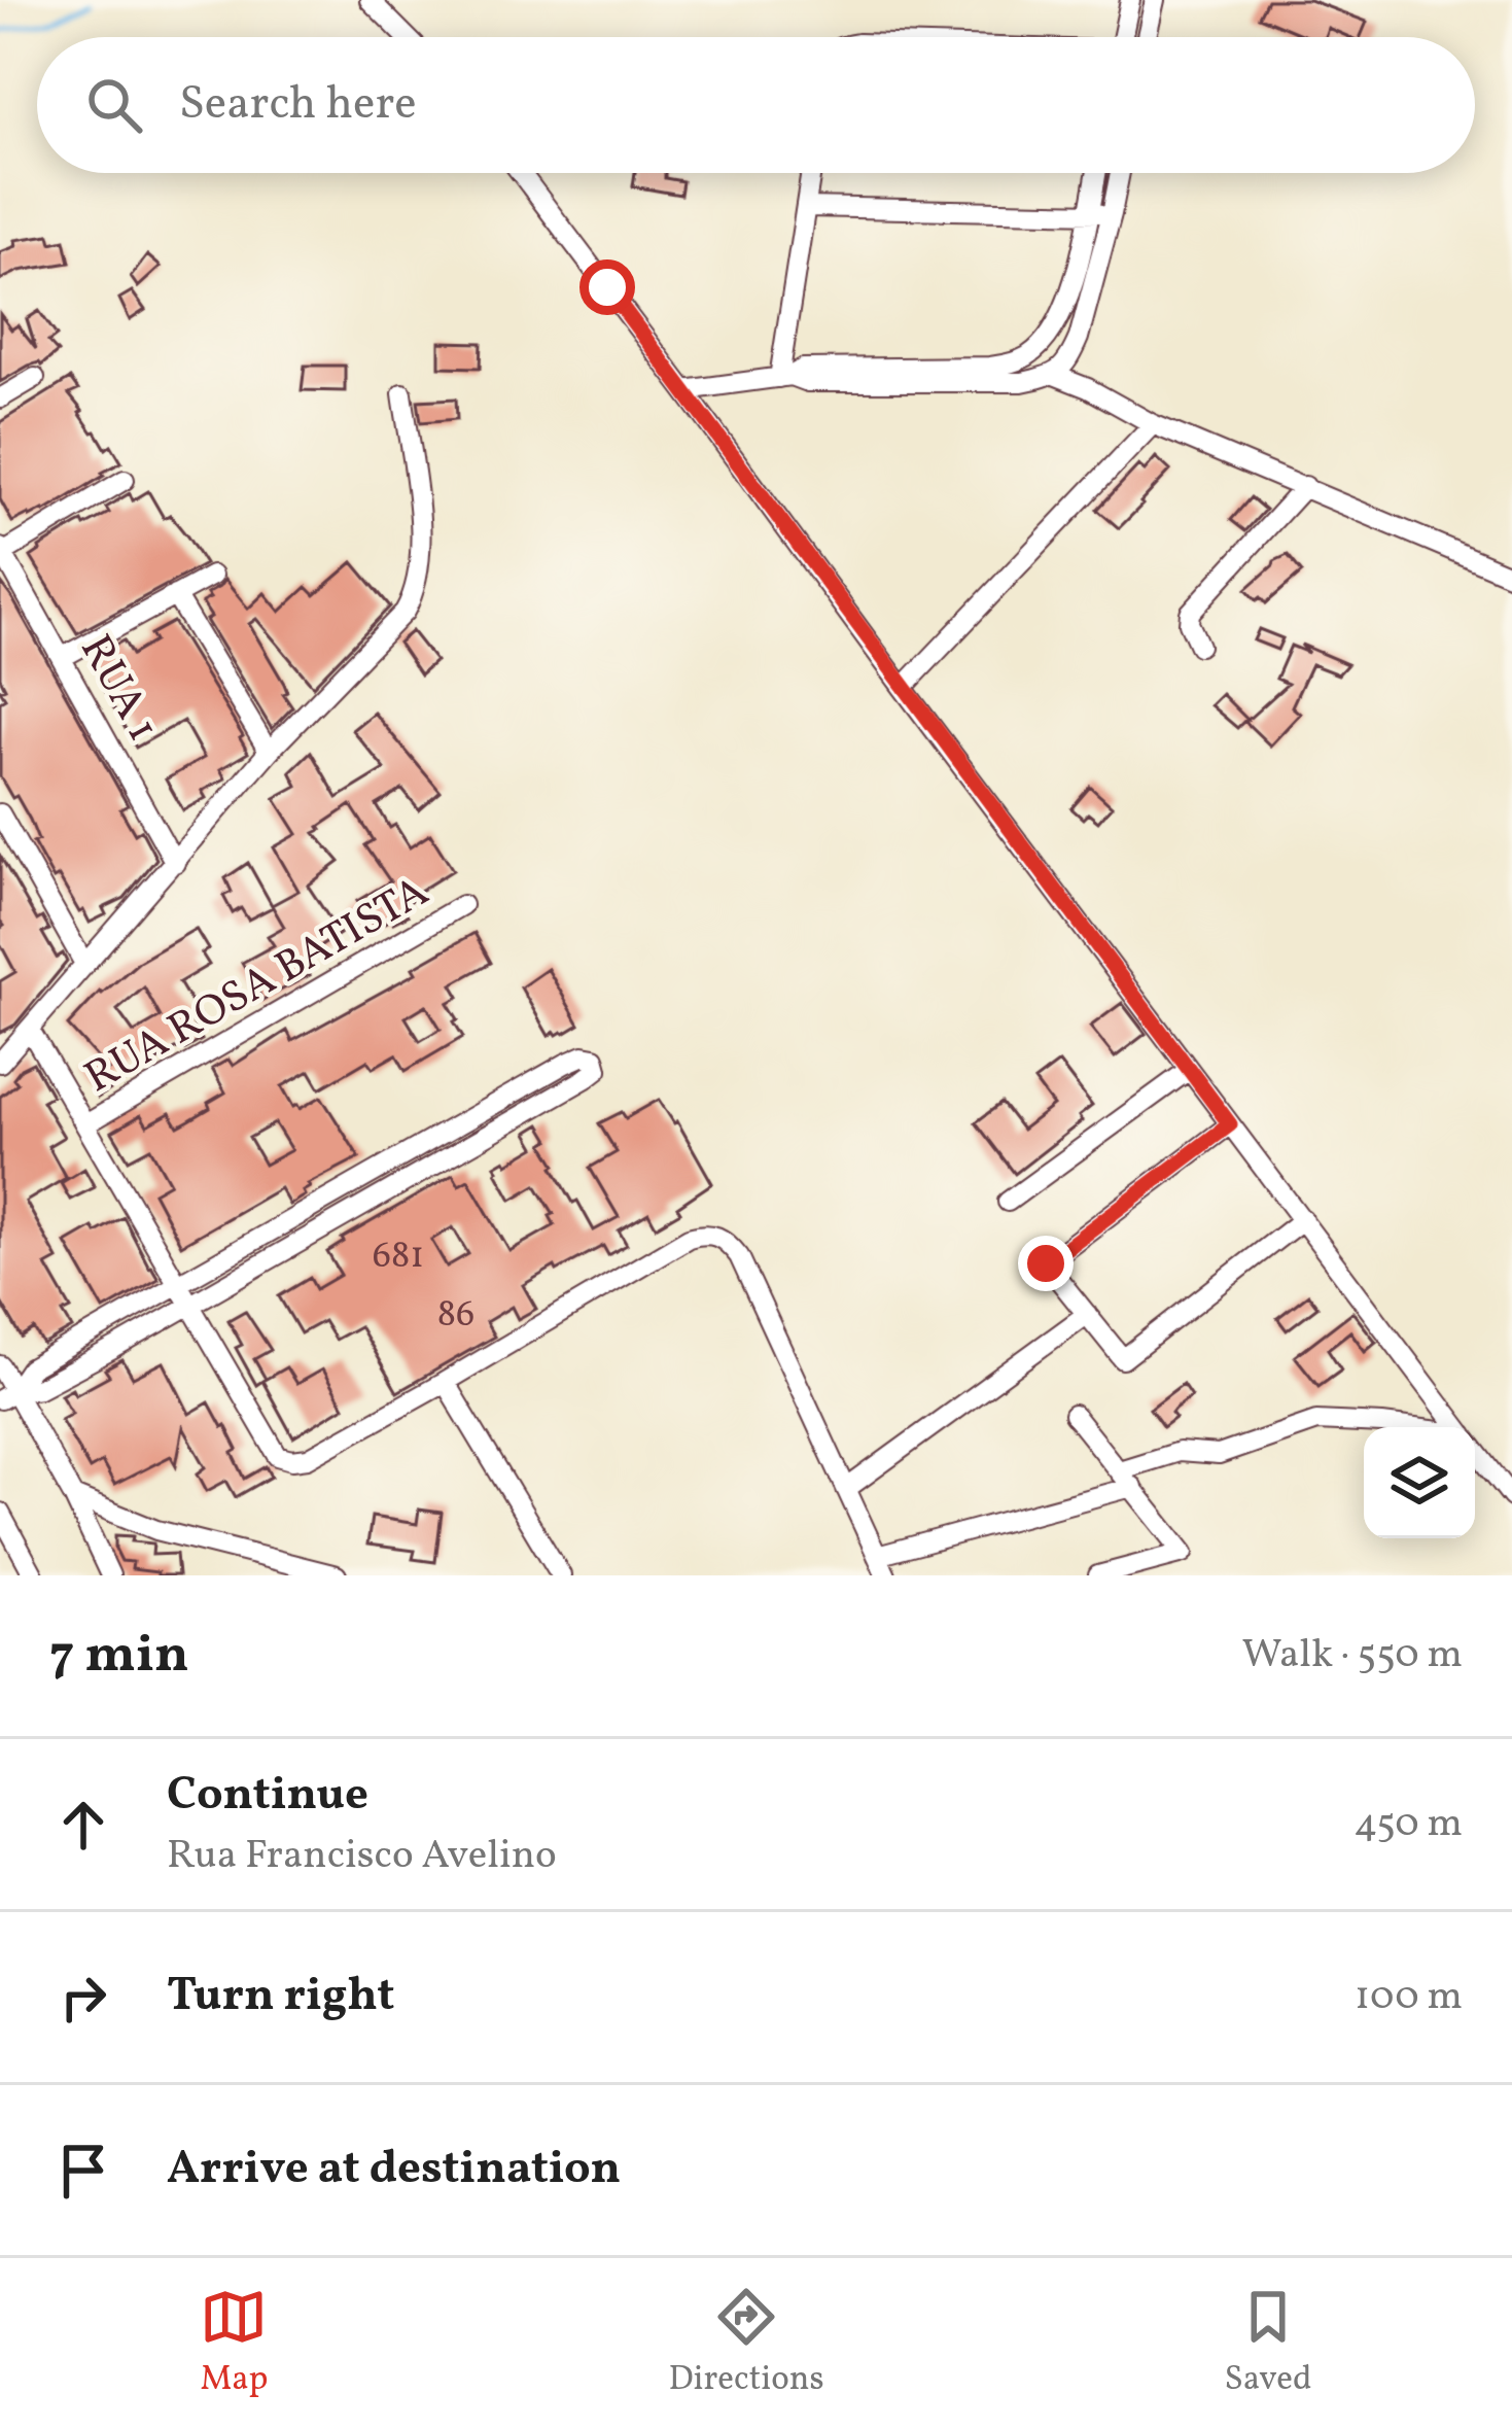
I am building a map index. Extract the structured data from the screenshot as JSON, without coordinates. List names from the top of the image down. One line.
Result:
{"streets":{"street":["RUA 1","RUA ROSA BATISTA"]},"house_numbers":["681","86"],"page":{"search":"Search here","heading":["7 min","Walk · 550 m"],"list":[["Continue","Rua Francisco Avelino","450 m"],["Turn right","100 m"],"Arrive at destination"],"nav":["Map","Directions","Saved"]}}
